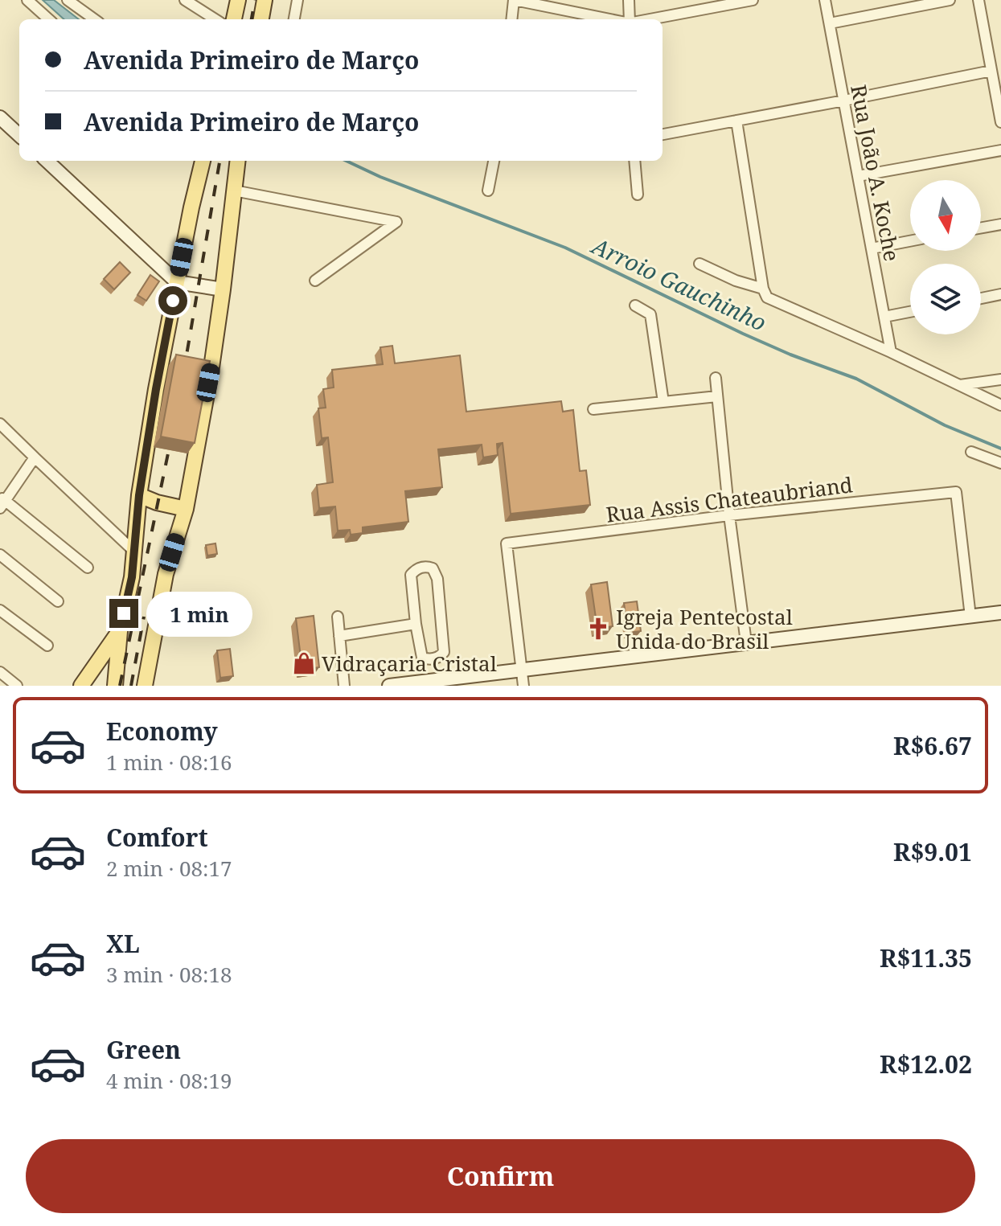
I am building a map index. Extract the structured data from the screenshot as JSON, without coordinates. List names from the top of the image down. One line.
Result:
{"streets":{"street":["Rua João A. Koche","Rua Assis Chateaubriand"]},"water":["Arroio Gauchinho"],"places":{"church":["Igreja Pentecostal Unida do Brasil"],"shop":["Vidraçaria Cristal"]},"north":"bottom","page":{"banner":["Avenida Primeiro de Março","Avenida Primeiro de Março"],"bubble":"1 min","list":[{"name":"Economy","note":"1 min · 08:16","value":"R$6.67"},{"name":"Comfort","note":"2 min · 08:17","value":"R$9.01"},{"name":"XL","note":"3 min · 08:18","value":"R$11.35"},{"name":"Green","note":"4 min · 08:19","value":"R$12.02"}],"buttons":"Confirm"}}
